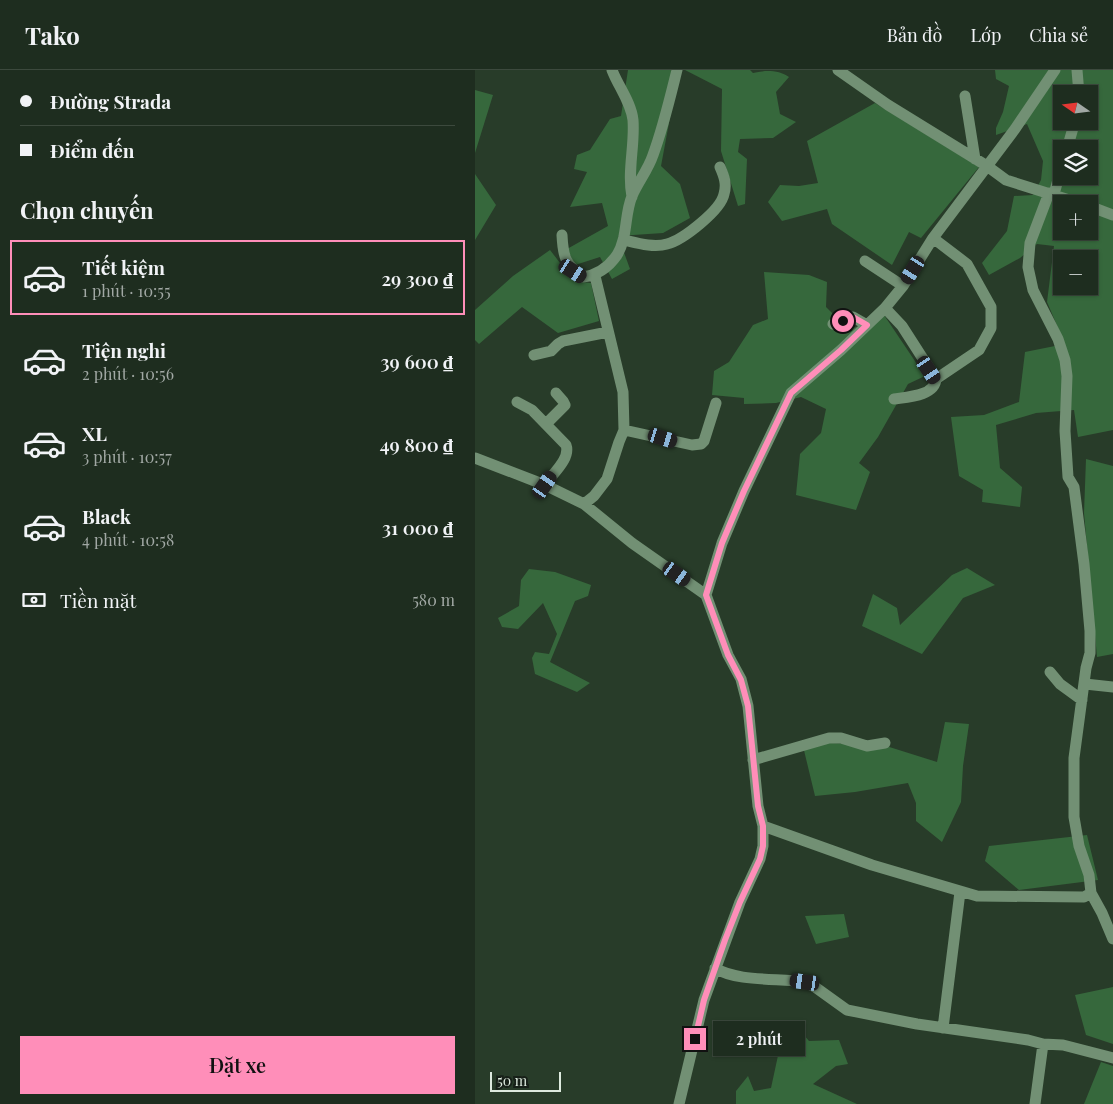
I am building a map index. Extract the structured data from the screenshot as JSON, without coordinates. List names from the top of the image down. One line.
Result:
{"scale_bar":"50 m","north":"left","page":{"header":"Tako","nav":["Bản đồ","Lớp","Chia sẻ"],"banner":["Đường Strada","Điểm đến"],"map_buttons":["+","−"],"heading":"Chọn chuyến","list":[{"name":"Tiết kiệm","note":"1 phút · 10:55","value":"29 300 ₫"},{"name":"Tiện nghi","note":"2 phút · 10:56","value":"39 600 ₫"},{"name":"XL","note":"3 phút · 10:57","value":"49 800 ₫"},{"name":"Black","note":"4 phút · 10:58","value":"31 000 ₫"}],"pay":["Tiền mặt","580 m"],"bubble":"2 phút","buttons":"Đặt xe","scale":"50 m"}}
